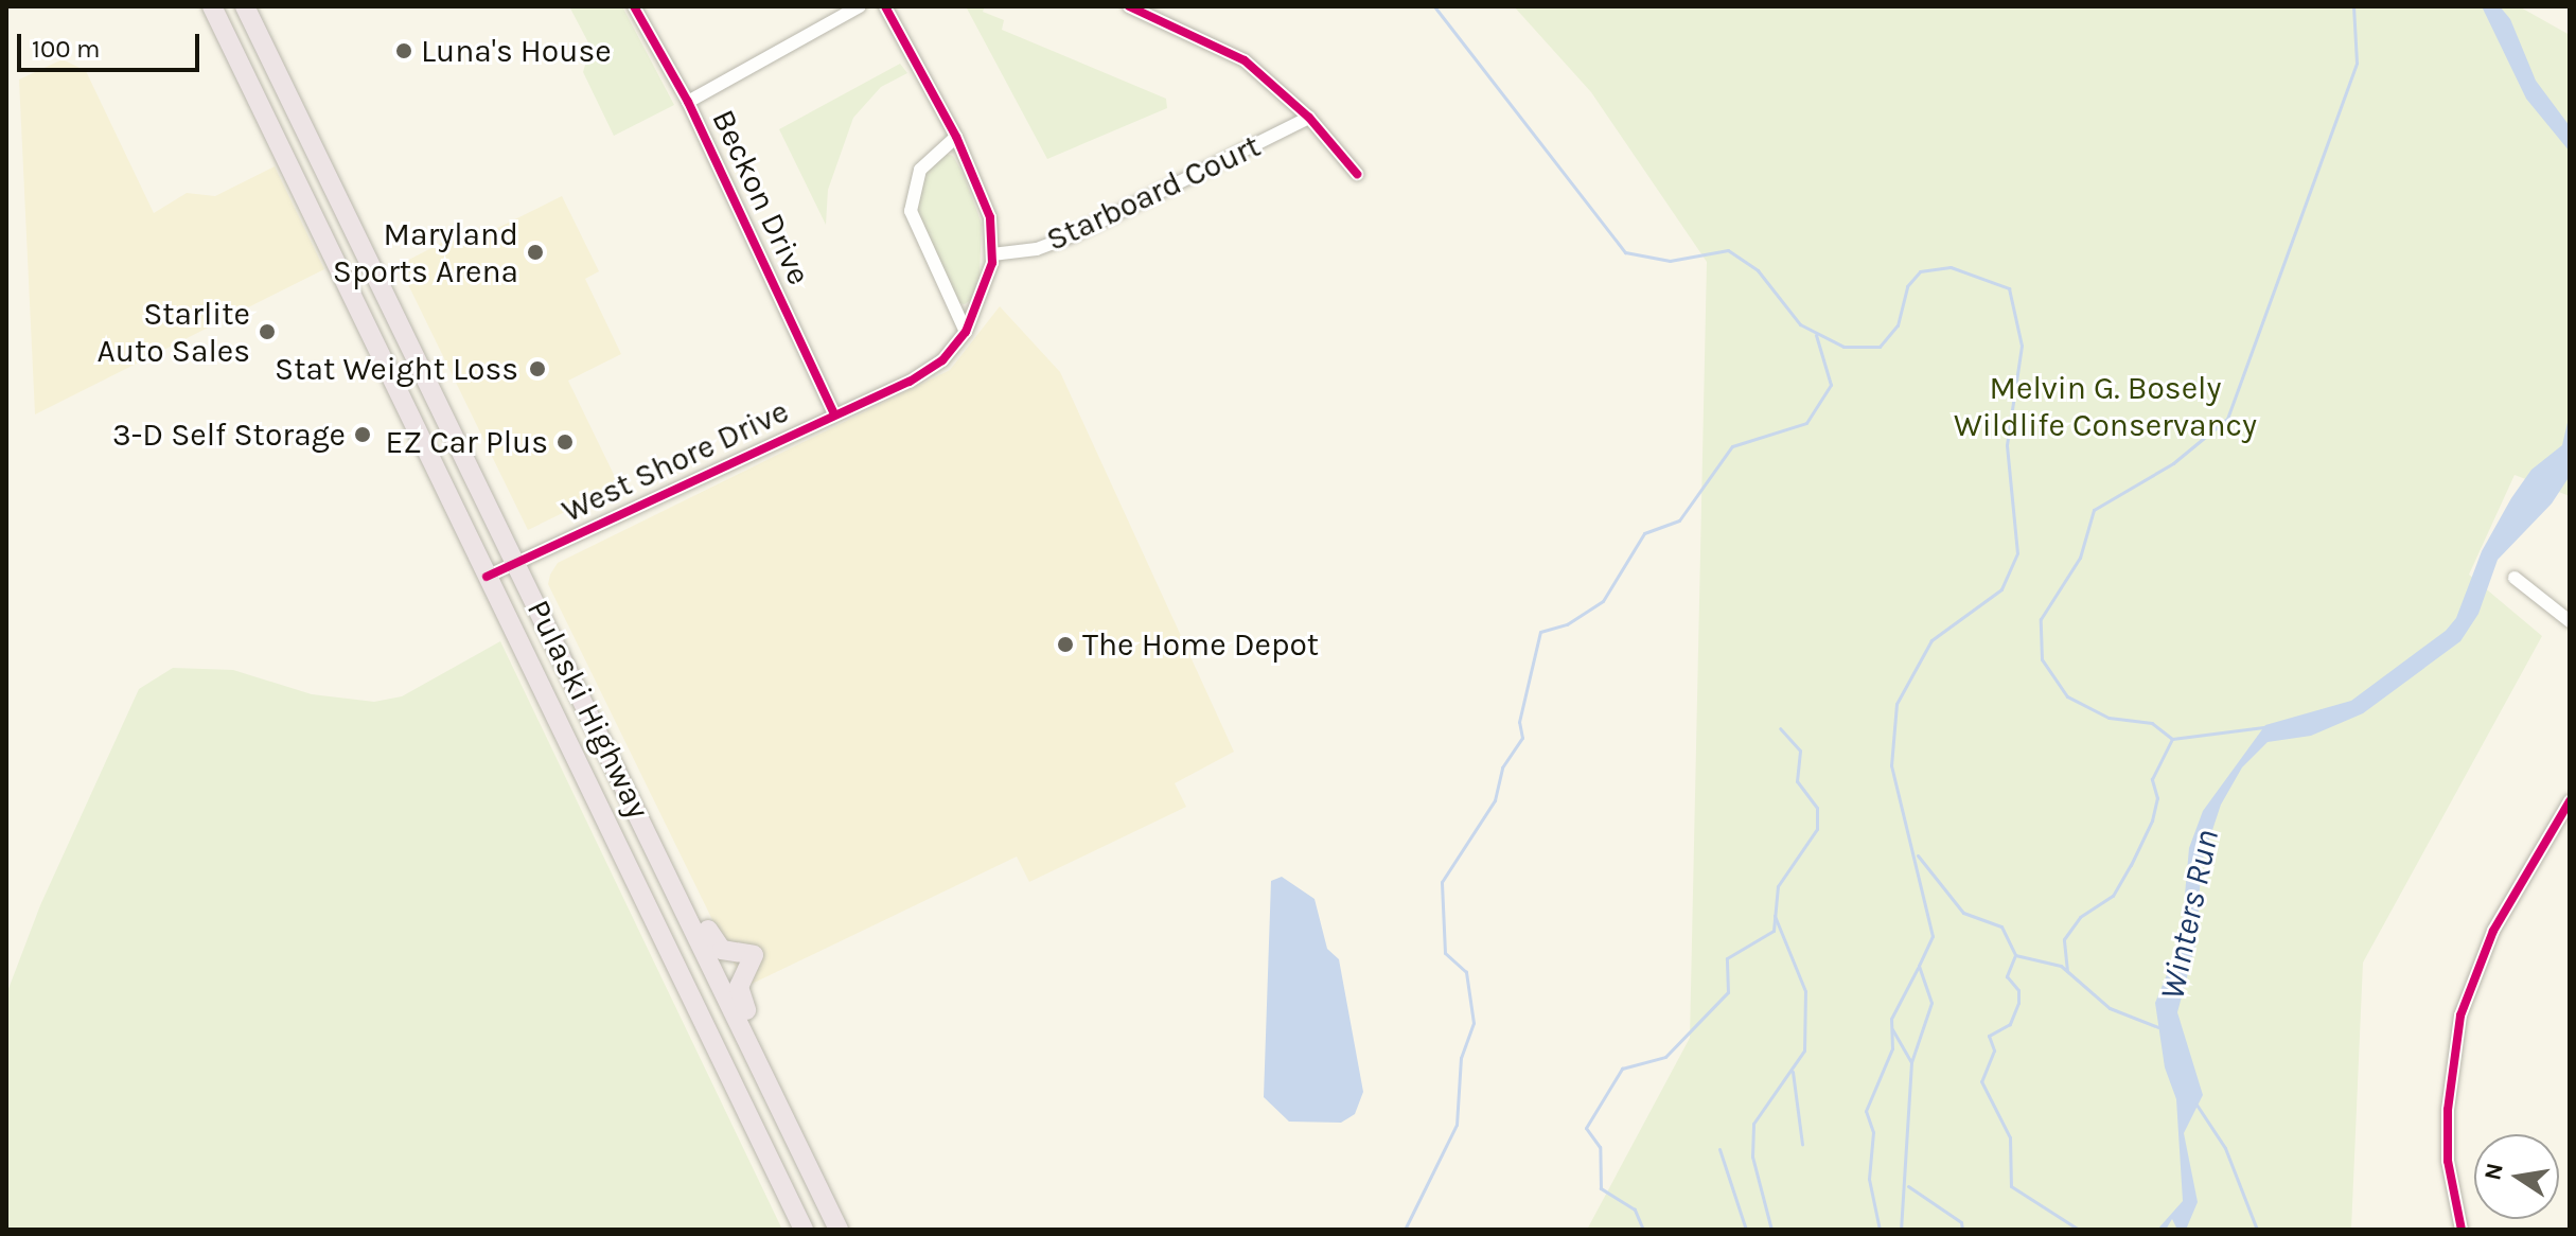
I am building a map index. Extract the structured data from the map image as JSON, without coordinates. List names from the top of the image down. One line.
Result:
{"streets":{"highway":["Pulaski Highway"],"street":["Starboard Court","Beckon Drive","West Shore Drive"]},"crossings":[["Starboard Court","West Shore Drive"],["Beckon Drive","West Shore Drive"],["West Shore Drive","Pulaski Highway"]],"water":["Winters Run"],"parks":["Melvin G. Bosely Wildlife Conservancy"],"places":["Luna's House","Maryland Sports Arena","Starlite Auto Sales","Stat Weight Loss","3-D Self Storage","EZ Car Plus","The Home Depot"],"scale_bar":"100 m","north":"left"}
